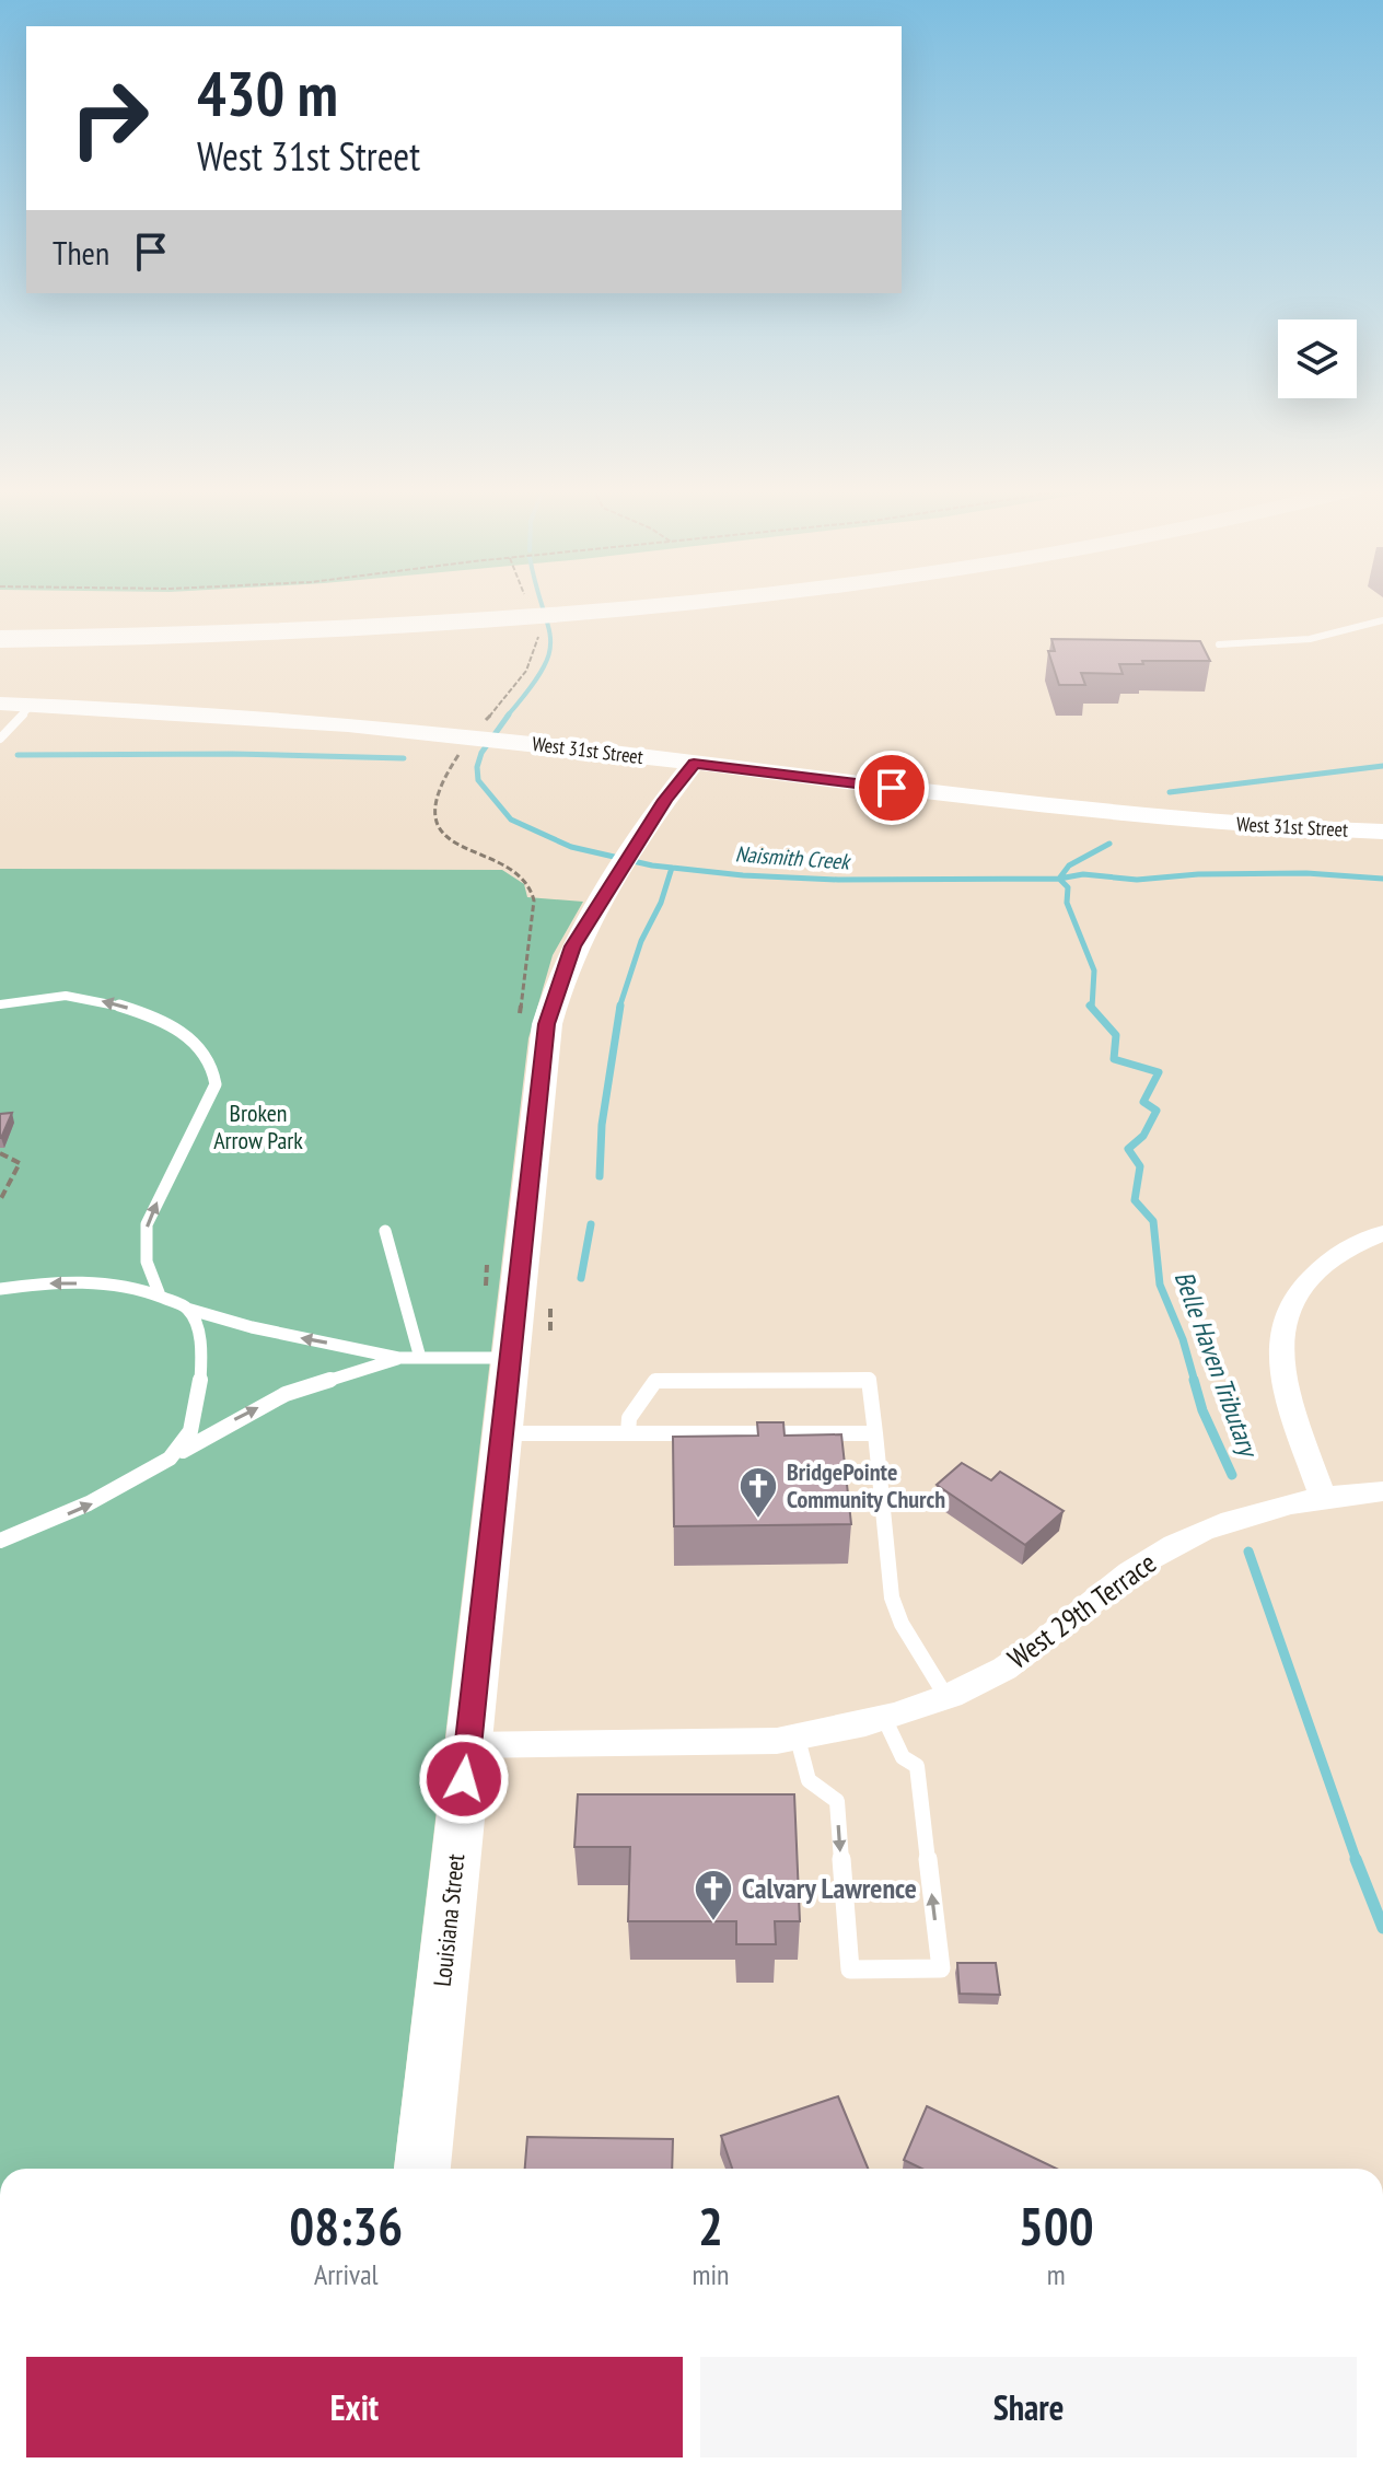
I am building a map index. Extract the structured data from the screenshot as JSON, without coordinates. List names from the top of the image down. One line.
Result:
{"streets":{"main road":["West 31st Street","Louisiana Street"],"street":["West 29th Terrace"]},"crossings":[["West 31st Street","Louisiana Street"],["West 29th Terrace","Louisiana Street"]],"water":["Naismith Creek","Belle Haven Tributary"],"parks":["Broken Arrow Park"],"places":{"church":["BridgePointe Community Church","Calvary Lawrence"]},"page":{"turn":["430 m","West 31st Street"],"then":"Then","eta":["08:36","Arrival","2","min","500","m"],"buttons":["Exit","Share"]}}
